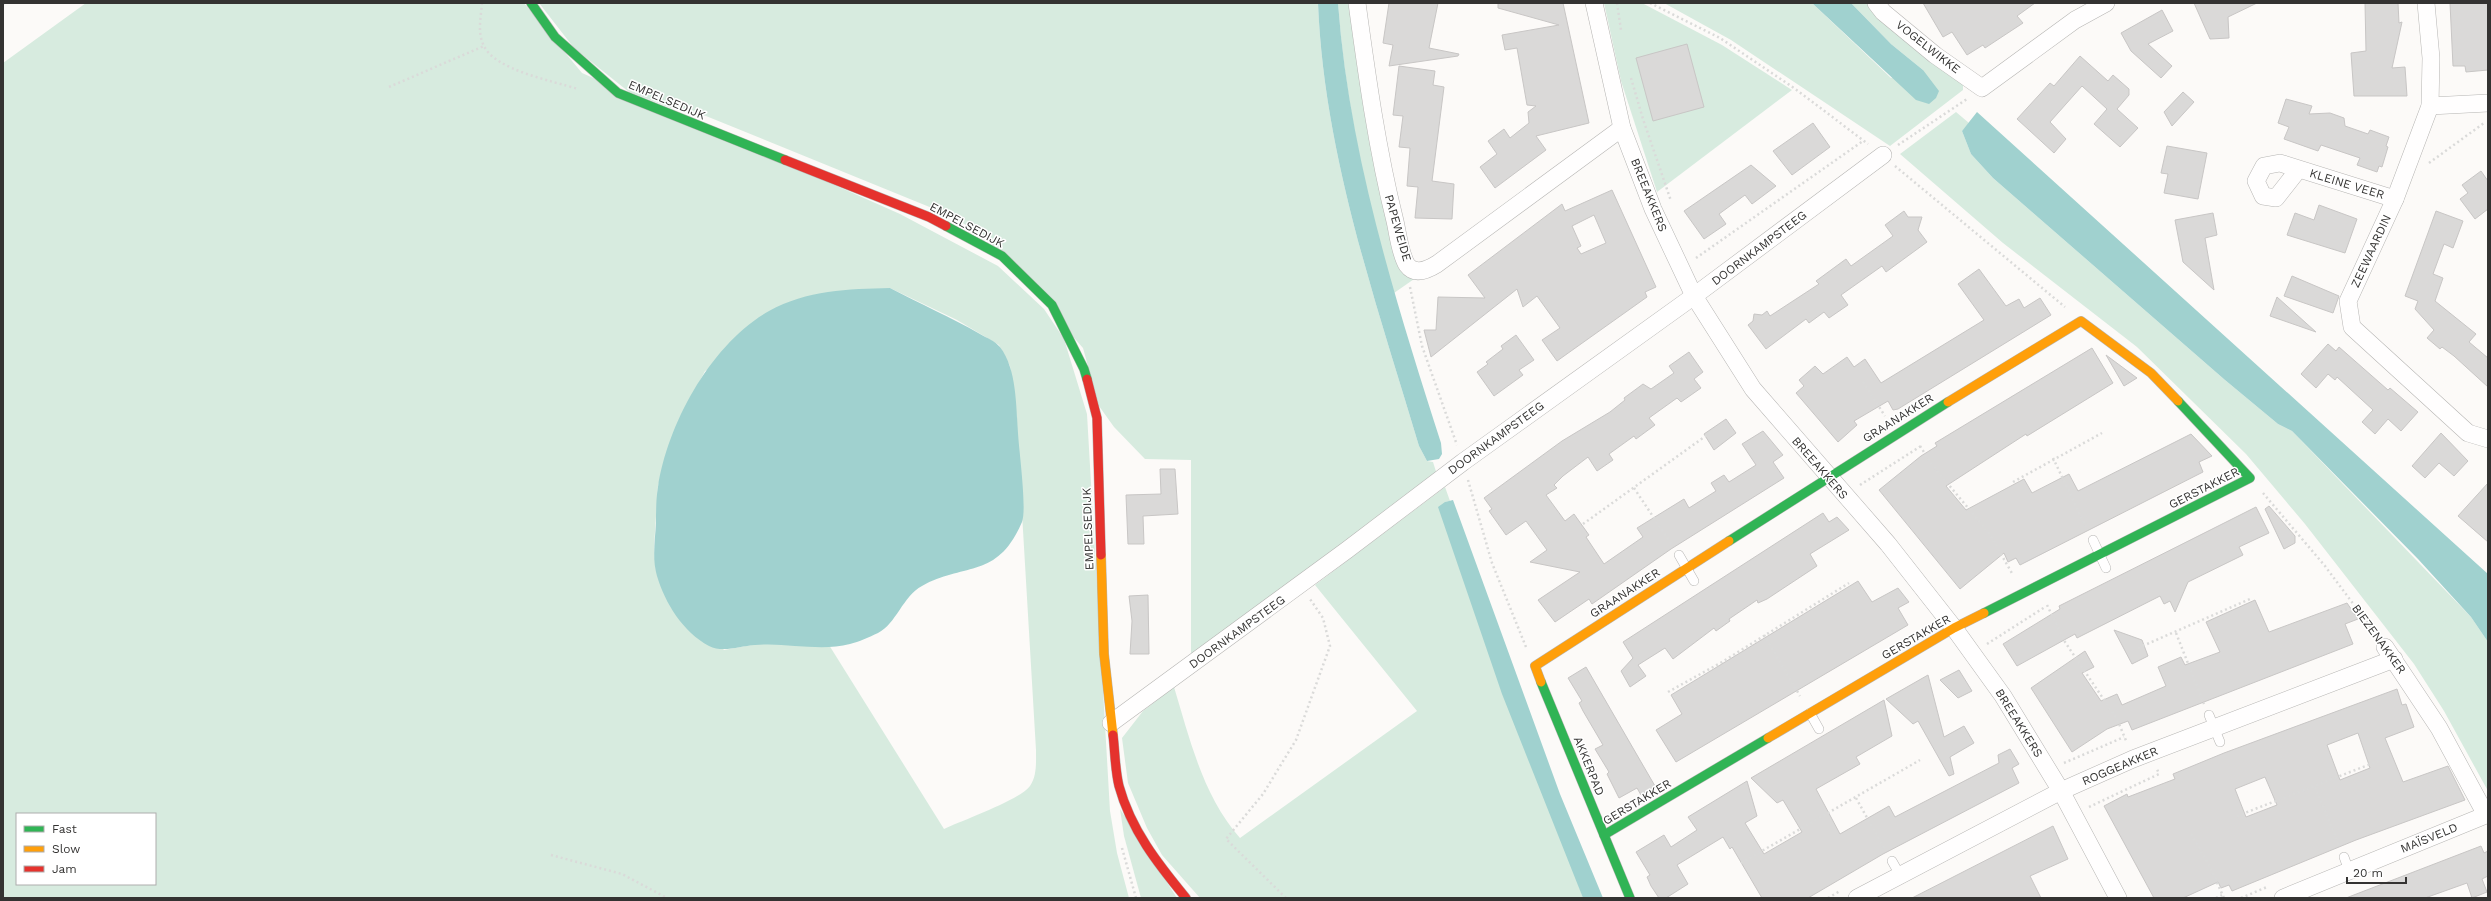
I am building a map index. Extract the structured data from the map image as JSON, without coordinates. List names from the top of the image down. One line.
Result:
{"streets":{"street":["VOGELWIKKE","EMPELSEDIJK","KLEINE VEER","BREEAKKERS","PAPEWEIDE","DOORNKAMPSTEEG","ZEEWAARDIN","GRAANAKKER","GERSTAKKER","BIEZENAKKER","AKKERPAD","ROGGEAKKER","MAÏSVELD"]},"crossings":[["EMPELSEDIJK","DOORNKAMPSTEEG"],["KLEINE VEER","ZEEWAARDIN"],["BREEAKKERS","PAPEWEIDE"],["BREEAKKERS","DOORNKAMPSTEEG"],["BREEAKKERS","GRAANAKKER"],["BREEAKKERS","GERSTAKKER"],["BREEAKKERS","ROGGEAKKER"],["GRAANAKKER","GERSTAKKER"],["GRAANAKKER","BIEZENAKKER"],["GRAANAKKER","AKKERPAD"],["GERSTAKKER","BIEZENAKKER"],["GERSTAKKER","AKKERPAD"],["BIEZENAKKER","ROGGEAKKER"],["BIEZENAKKER","MAÏSVELD"]],"legend":["Fast","Slow","Jam"],"scale_bar":"20 m"}
